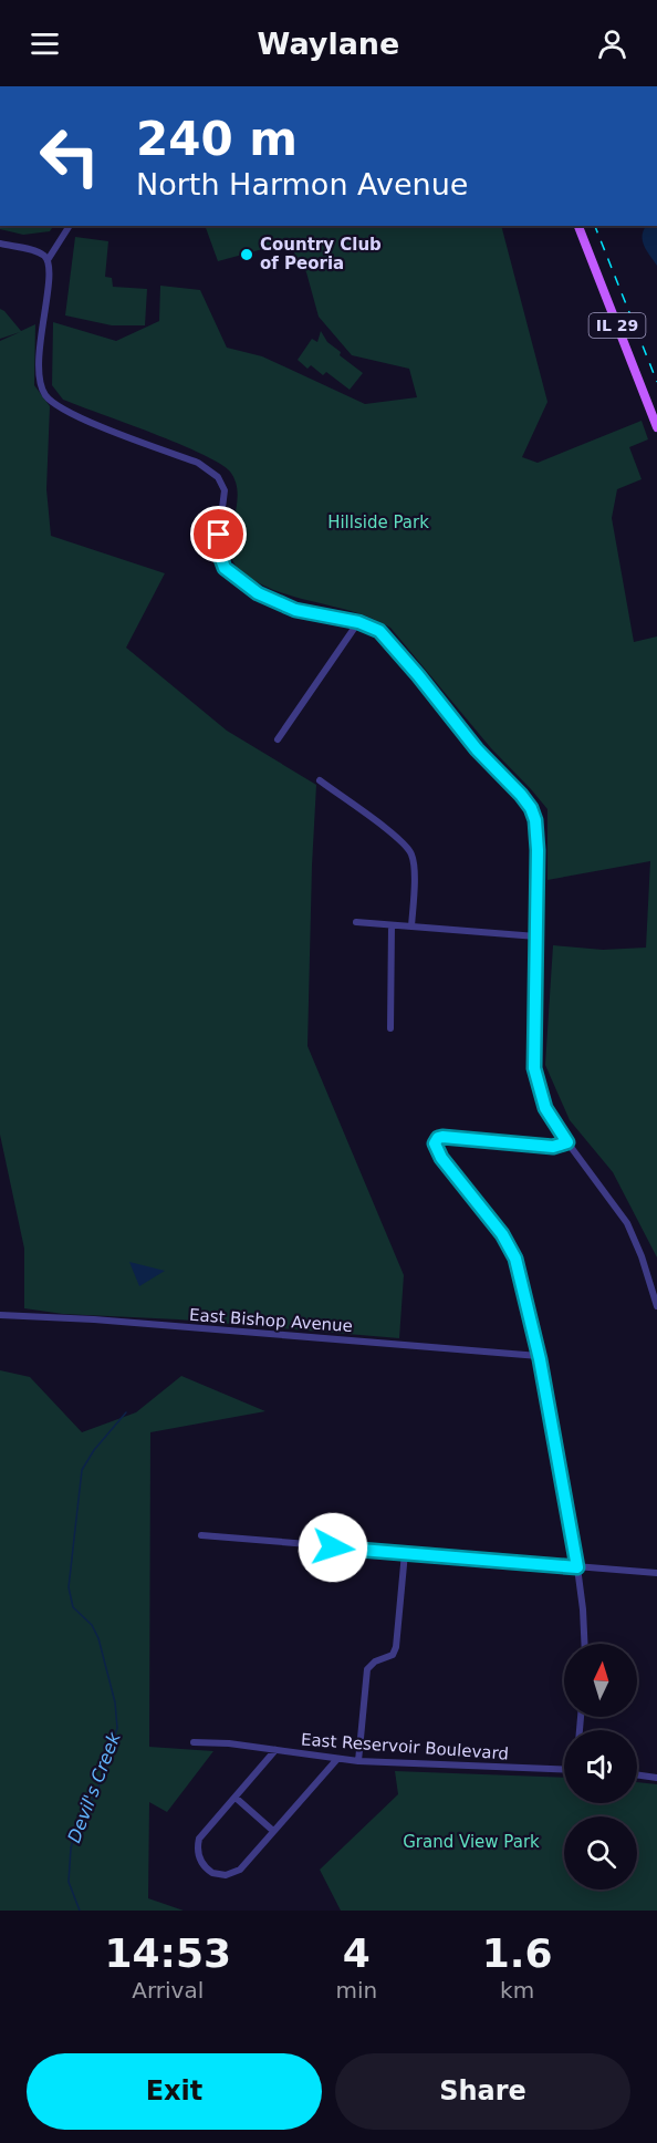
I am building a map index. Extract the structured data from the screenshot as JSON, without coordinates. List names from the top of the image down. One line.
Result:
{"streets":{"main road":["IL 29"],"street":["East Bishop Avenue","East Reservoir Boulevard"]},"water":["Devil's Creek"],"parks":["Hillside Park","Grand View Park"],"places":["Country Club of Peoria"],"north":"top","page":{"header":"Waylane","turn":["240 m","North Harmon Avenue"],"eta":["14:53","Arrival","4","min","1.6","km"],"buttons":["Exit","Share"]}}
